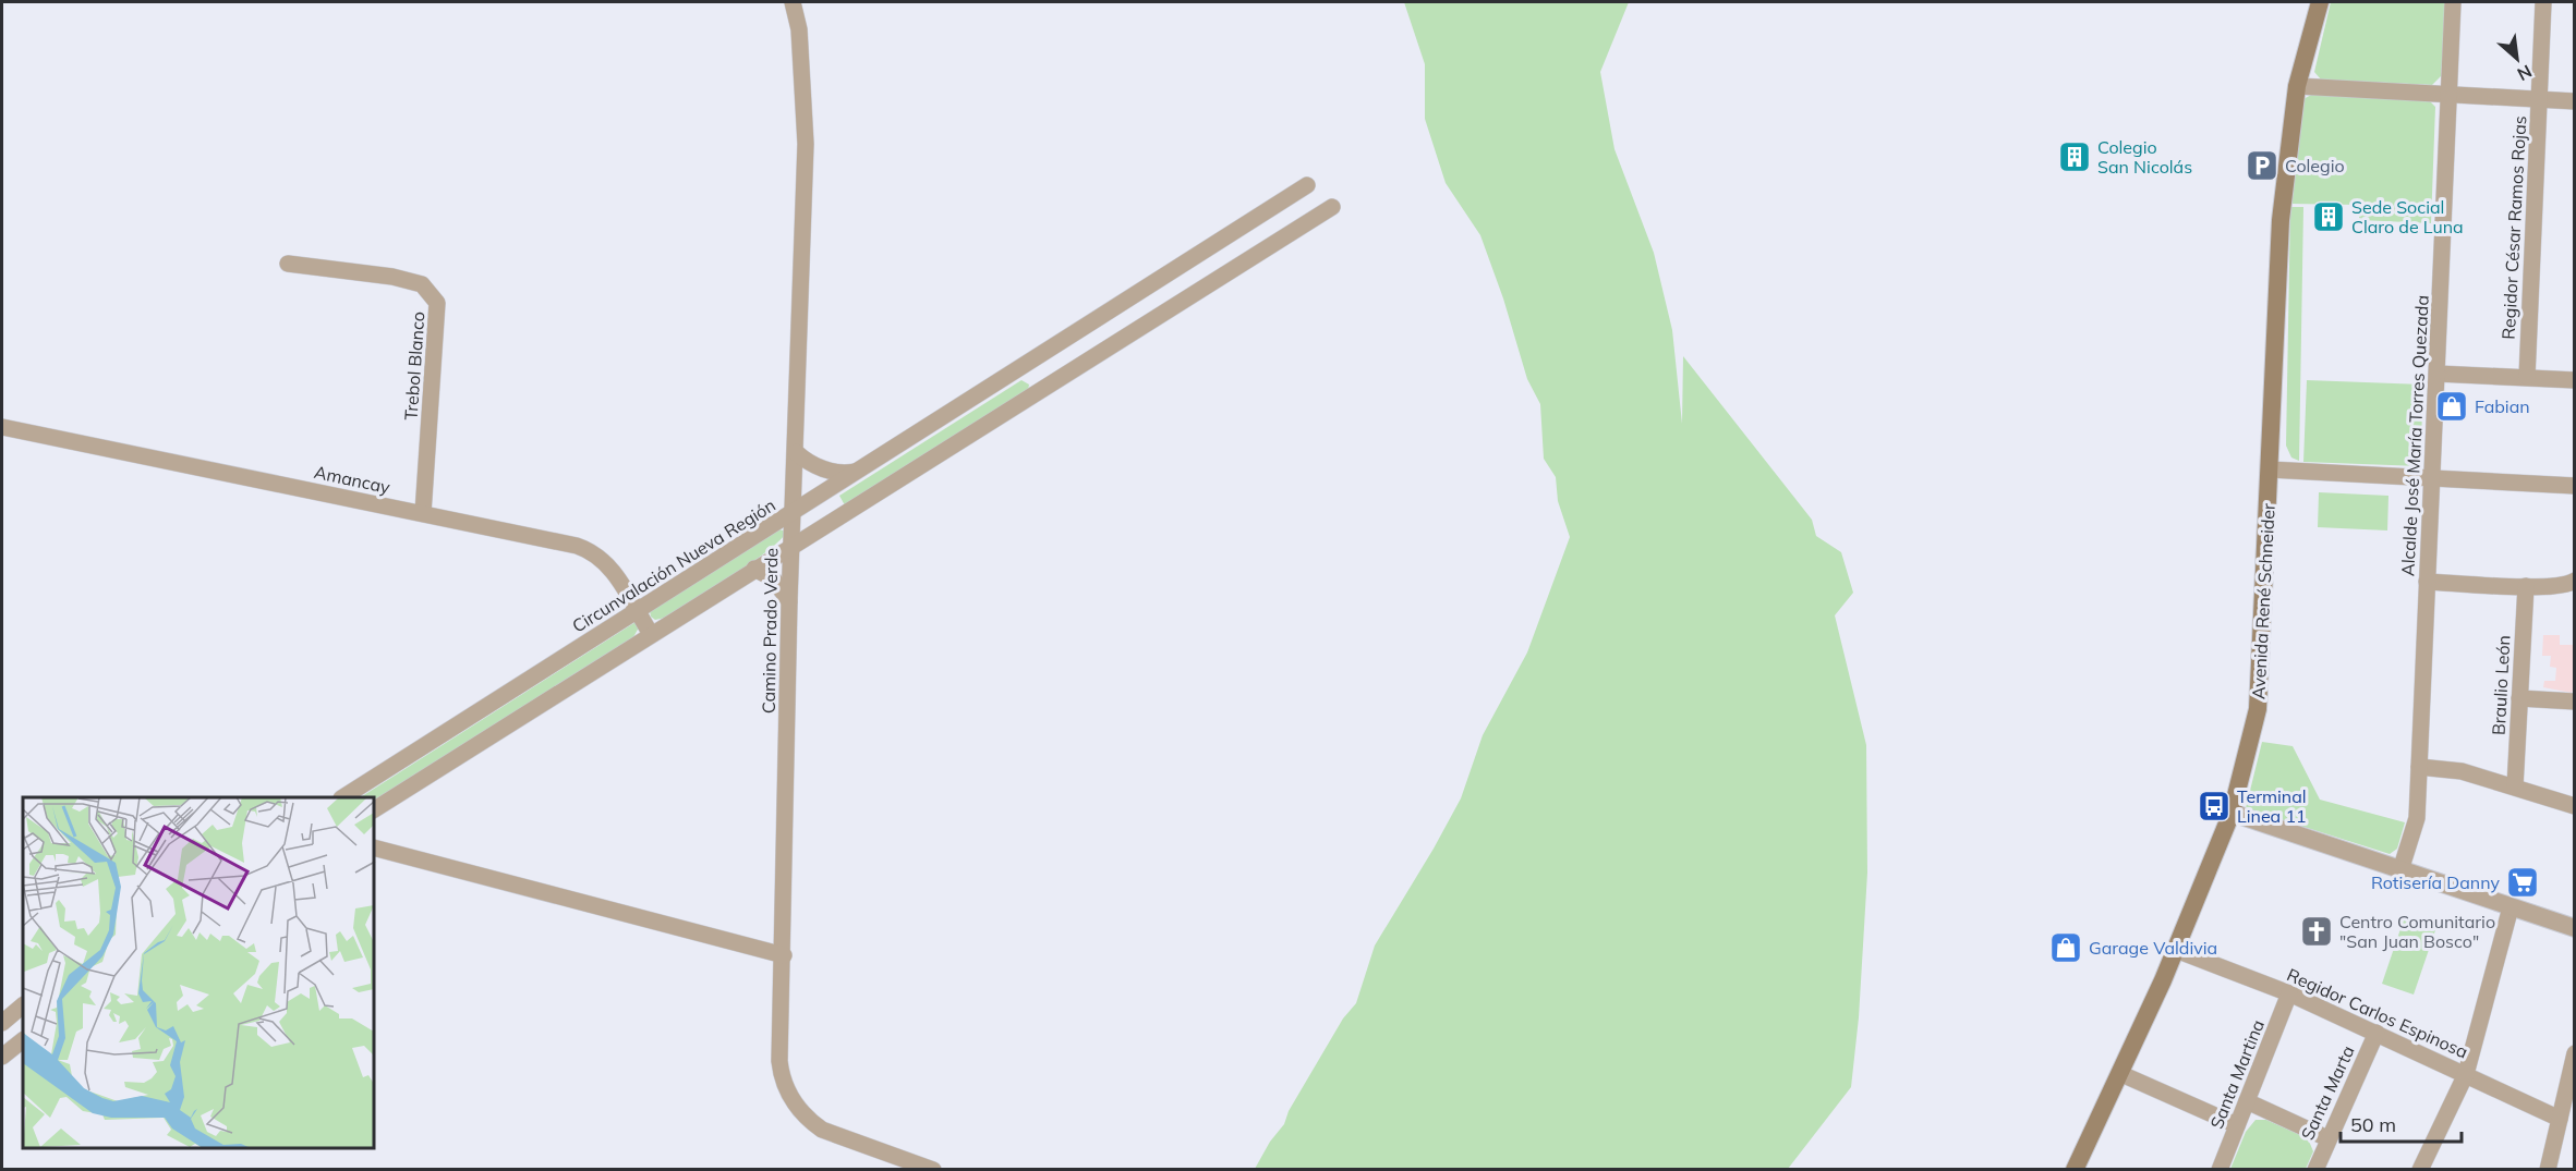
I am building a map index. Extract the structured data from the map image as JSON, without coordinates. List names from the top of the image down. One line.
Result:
{"streets":{"main road":["Avenida René Schneider"],"street":["Regidor César Ramos Rojas","Trebol Blanco","Alcalde José María Torres Quezada","Amancay","Circunvalación Nueva Región","Camino Prado Verde","Braulio León","Regidor Carlos Espinosa","Santa Martina","Santa Marta"]},"crossings":[["Trebol Blanco","Amancay"],["Amancay","Circunvalación Nueva Región"],["Circunvalación Nueva Región","Camino Prado Verde"],["Avenida René Schneider","Regidor Carlos Espinosa"],["Regidor Carlos Espinosa","Santa Martina"],["Regidor Carlos Espinosa","Santa Marta"]],"places":{"building":["Colegio San Nicolás","Sede Social Claro de Luna"],"parking":["Colegio"],"shop":["Fabian","Garage Valdivia"],"bus stop":["Terminal Linea 11"],"supermarket":["Rotisería Danny"],"church":["Centro Comunitario \"San Juan Bosco\""]},"scale_bar":"50 m","north":"bottom right"}
